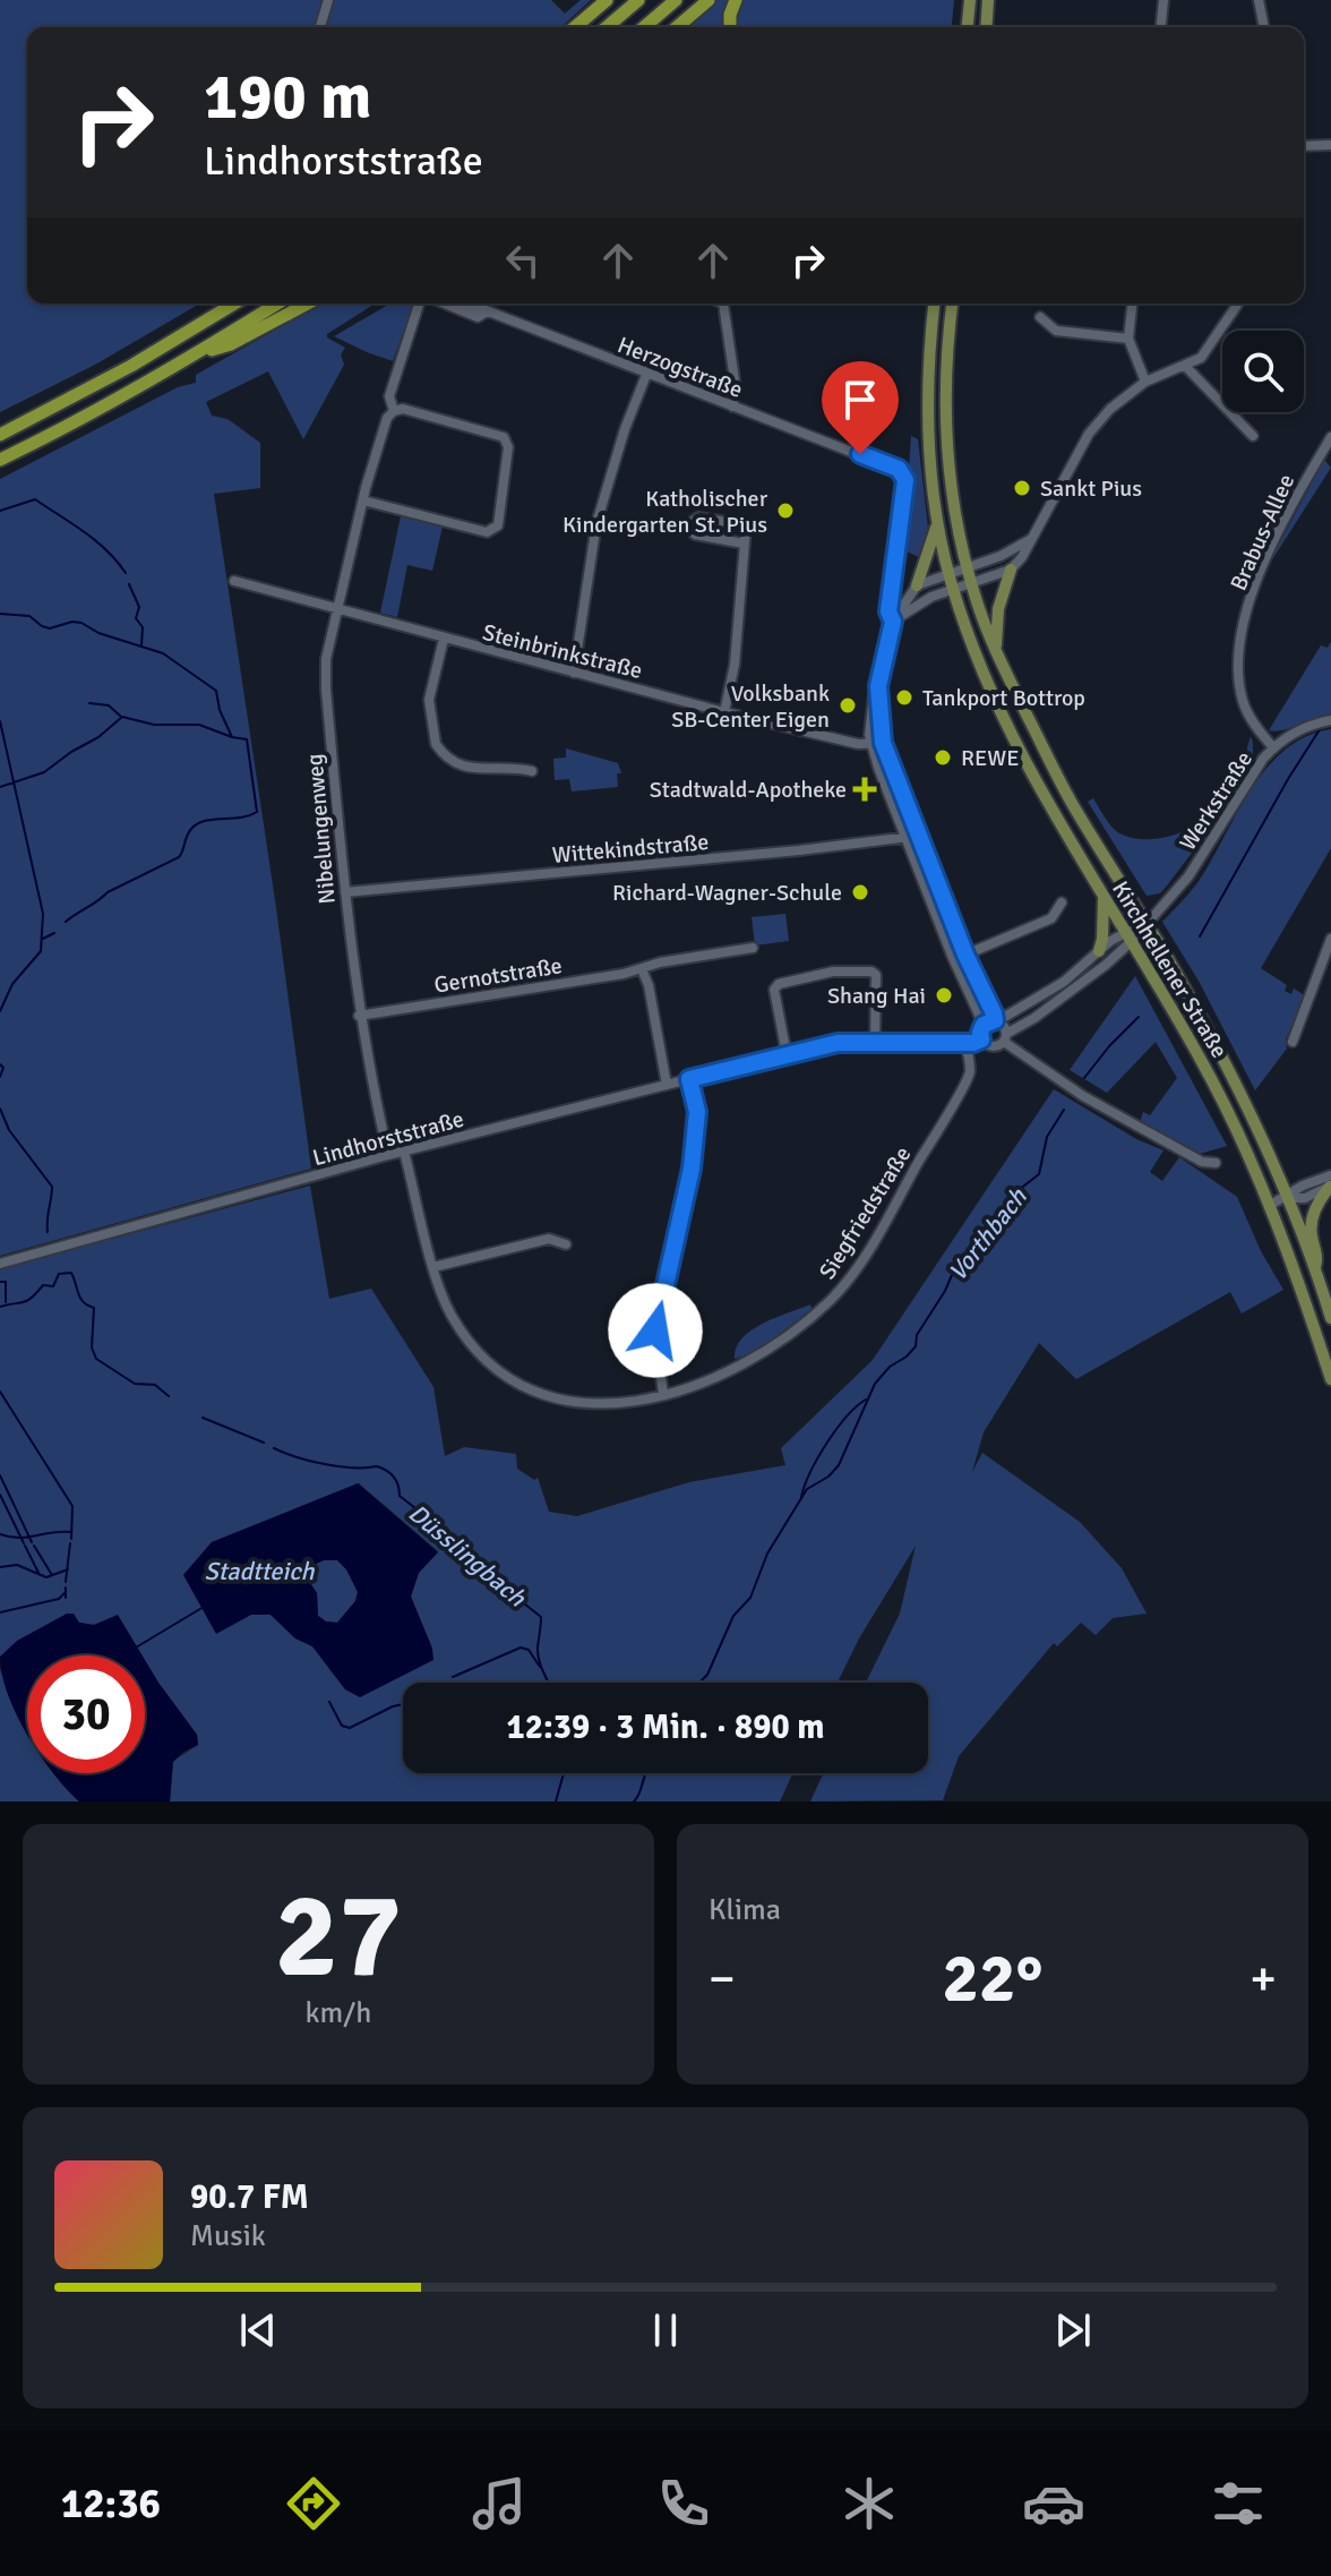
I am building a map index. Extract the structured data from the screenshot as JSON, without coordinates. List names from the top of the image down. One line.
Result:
{"streets":{"main road":["Kirchhellener Straße"],"street":["Herzogstraße","Brabus-Allee","Steinbrinkstraße","Werkstraße","Nibelungenweg","Wittekindstraße","Gernotstraße","Lindhorststraße","Siegfriedstraße"]},"crossings":[["Herzogstraße","Nibelungenweg"],["Brabus-Allee","Werkstraße"],["Steinbrinkstraße","Nibelungenweg"],["Werkstraße","Kirchhellener Straße"],["Nibelungenweg","Wittekindstraße"],["Nibelungenweg","Gernotstraße"],["Nibelungenweg","Lindhorststraße"],["Lindhorststraße","Siegfriedstraße"]],"water":["Vorthbach","Düsslingbach","Stadtteich"],"places":{"other":["Sankt Pius","Katholischer Kindergarten St. Pius","Tankport Bottrop","Volksbank SB-Center Eigen","REWE","Richard-Wagner-Schule","Shang Hai"],"health":["Stadtwald-Apotheke"]},"page":{"turn":["190 m","Lindhorststraße"],"limit":"30","trip":"12:39 · 3 Min. · 890 m","tile":[["27","km/h"],"Klima"],"heat":["−","22°","+"],"song":["90.7 FM","Musik"],"tabs":"12:36"}}
